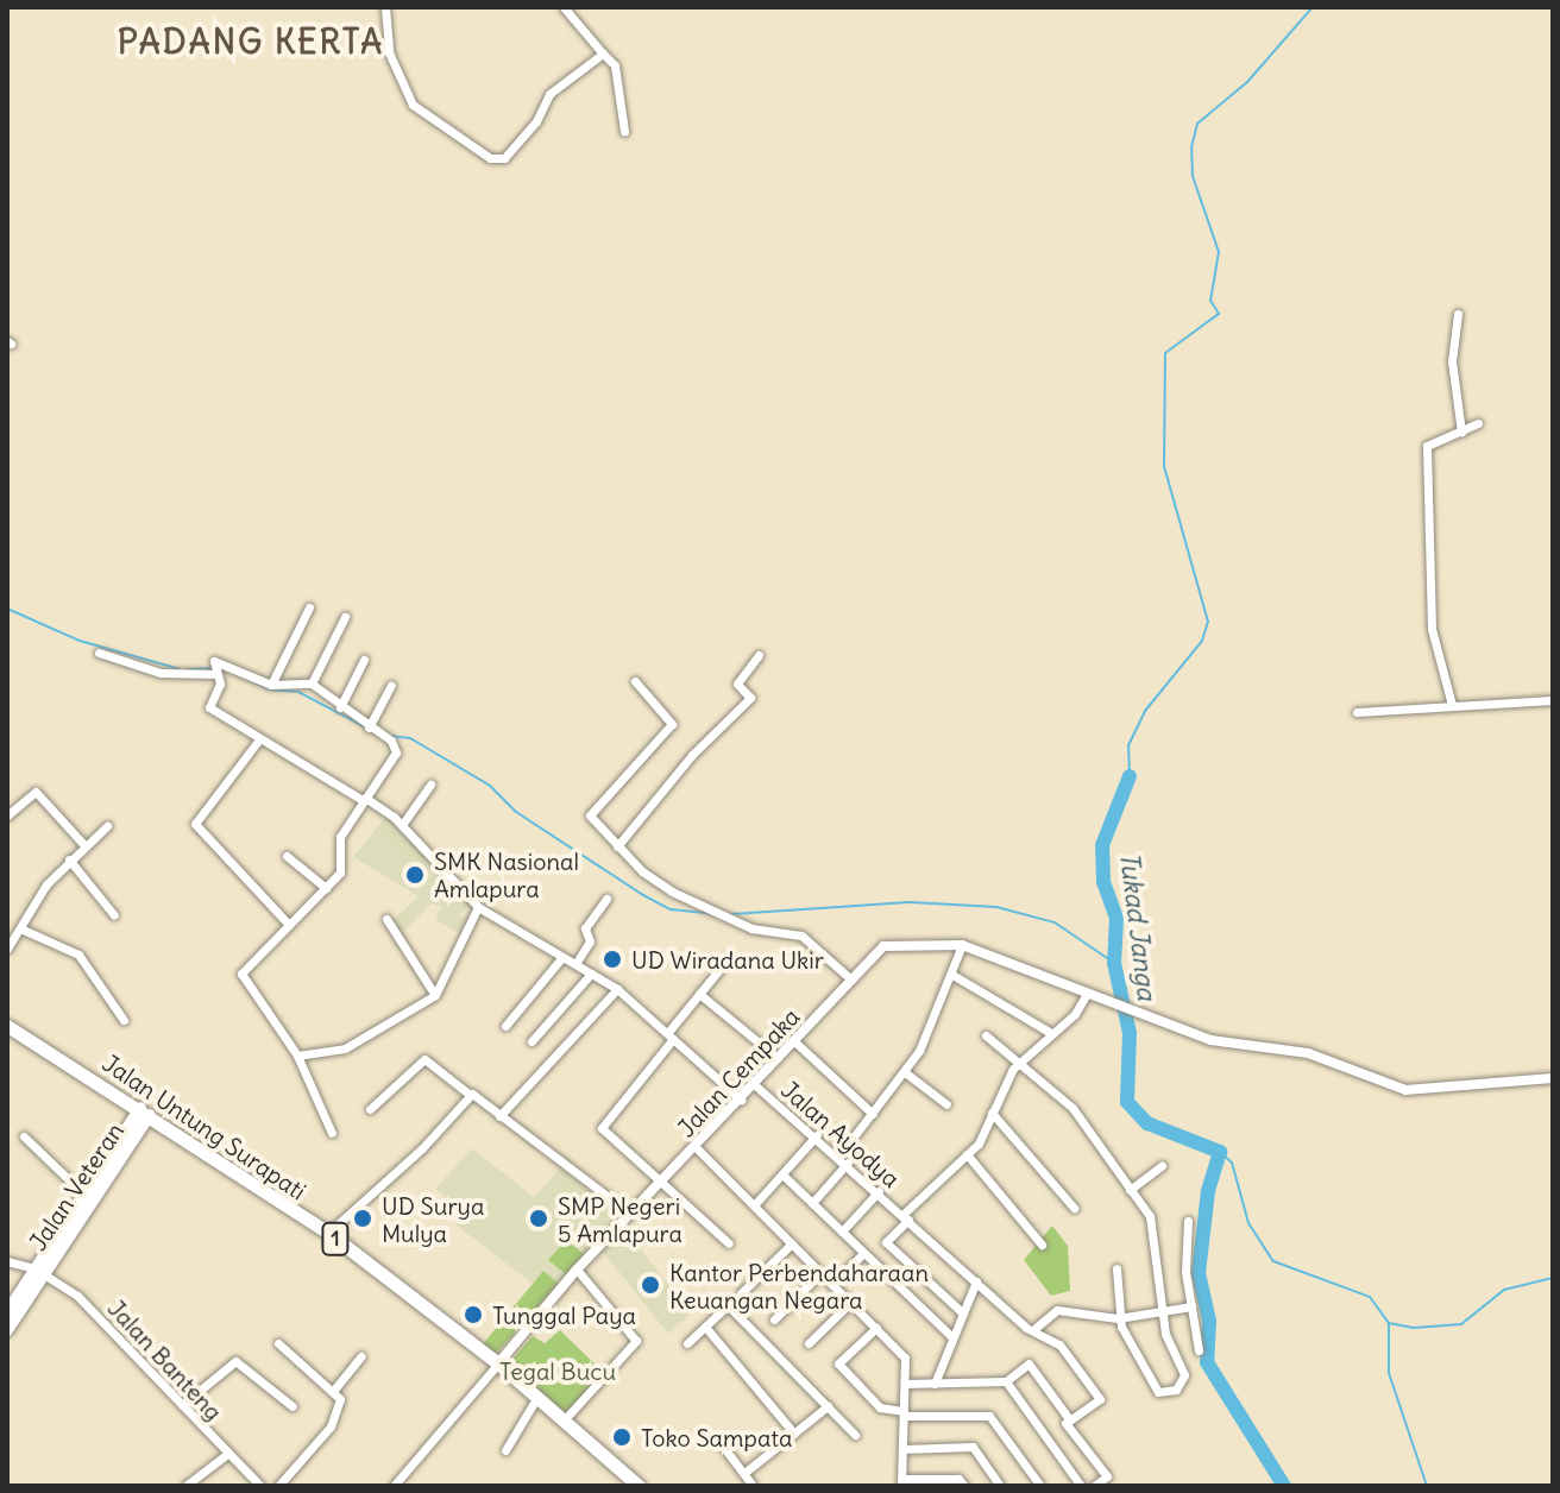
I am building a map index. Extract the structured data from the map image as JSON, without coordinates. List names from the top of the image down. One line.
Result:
{"streets":{"highway":["Jalan Untung Surapati","1"],"main road":["Jalan Veteran"],"street":["Jalan Cempaka","Jalan Ayodya","Jalan Banteng"]},"crossings":[["Jalan Cempaka","Jalan Untung Surapati"],["Jalan Cempaka","Jalan Ayodya"],["Jalan Untung Surapati","Jalan Veteran"],["Jalan Veteran","Jalan Banteng"]],"districts":["PADANG KERTA"],"water":["Tukad Janga"],"parks":["Tegal Bucu"],"places":["SMK Nasional Amlapura","UD Wiradana Ukir","UD Surya Mulya","SMP Negeri 5 Amlapura","Kantor Perbendaharaan Keuangan Negara","Tunggal Paya","Toko Sampata"]}
